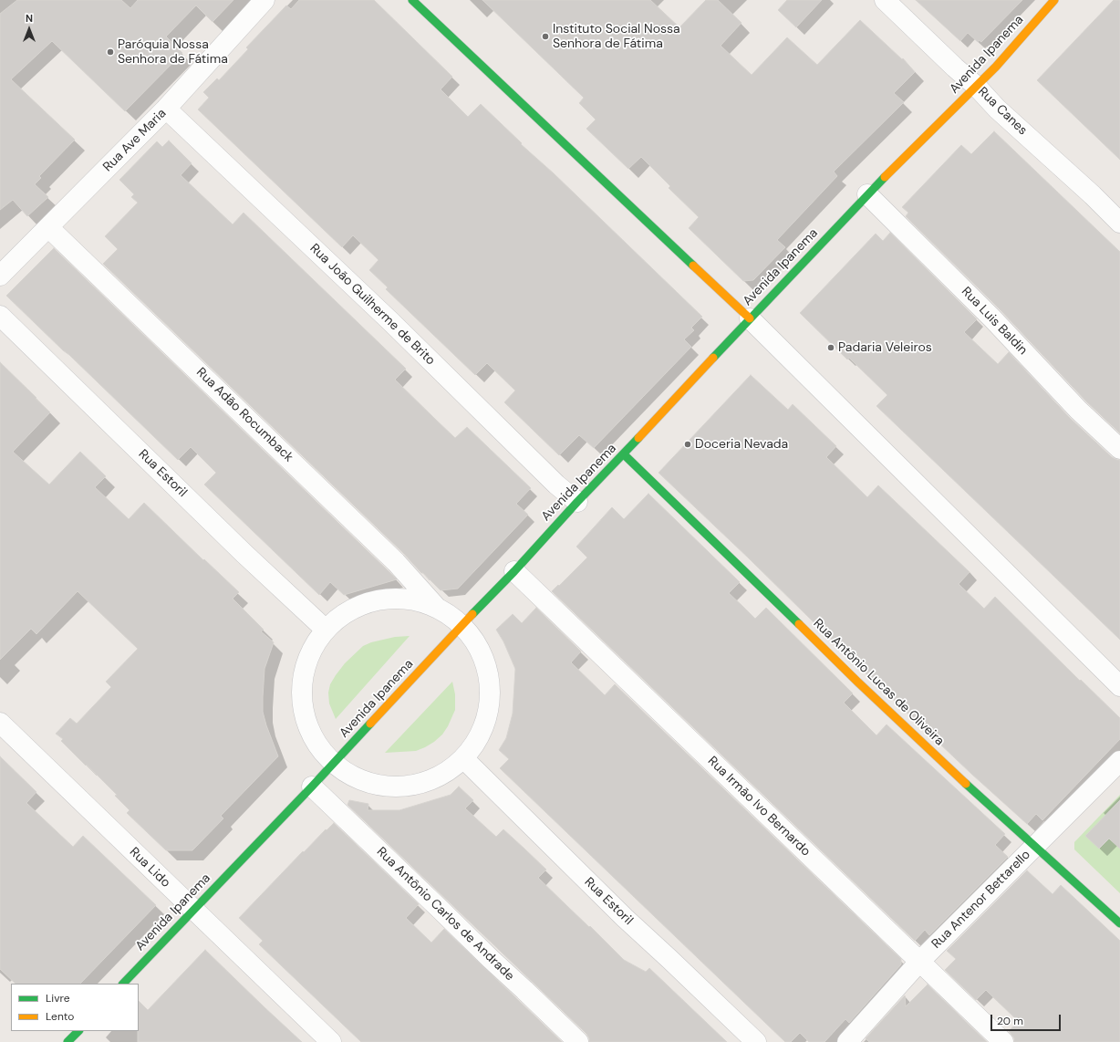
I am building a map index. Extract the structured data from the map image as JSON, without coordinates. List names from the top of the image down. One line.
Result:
{"streets":{"street":["Avenida Ipanema","Rua Canes","Rua Ave Maria","Rua João Guilherme de Brito","Rua Luis Baldin","Rua Adão Rocumback","Rua Estoril","Rua Antônio Lucas de Oliveira","Rua Irmão Ivo Bernardo","Rua Lido","Rua Antenor Bettarello","Rua Antônio Carlos de Andrade"]},"crossings":[["Avenida Ipanema","Rua Canes"],["Avenida Ipanema","Rua João Guilherme de Brito"],["Avenida Ipanema","Rua Luis Baldin"],["Avenida Ipanema","Rua Antônio Lucas de Oliveira"],["Avenida Ipanema","Rua Irmão Ivo Bernardo"],["Avenida Ipanema","Rua Lido"],["Avenida Ipanema","Rua Antônio Carlos de Andrade"],["Rua Ave Maria","Rua João Guilherme de Brito"],["Rua Ave Maria","Rua Adão Rocumback"],["Rua Antônio Lucas de Oliveira","Rua Antenor Bettarello"],["Rua Irmão Ivo Bernardo","Rua Antenor Bettarello"]],"places":["Instituto Social Nossa Senhora de Fátima","Paróquia Nossa Senhora de Fátima","Padaria Veleiros","Doceria Nevada"],"legend":["Livre","Lento"],"scale_bar":"20 m","north":"top"}
